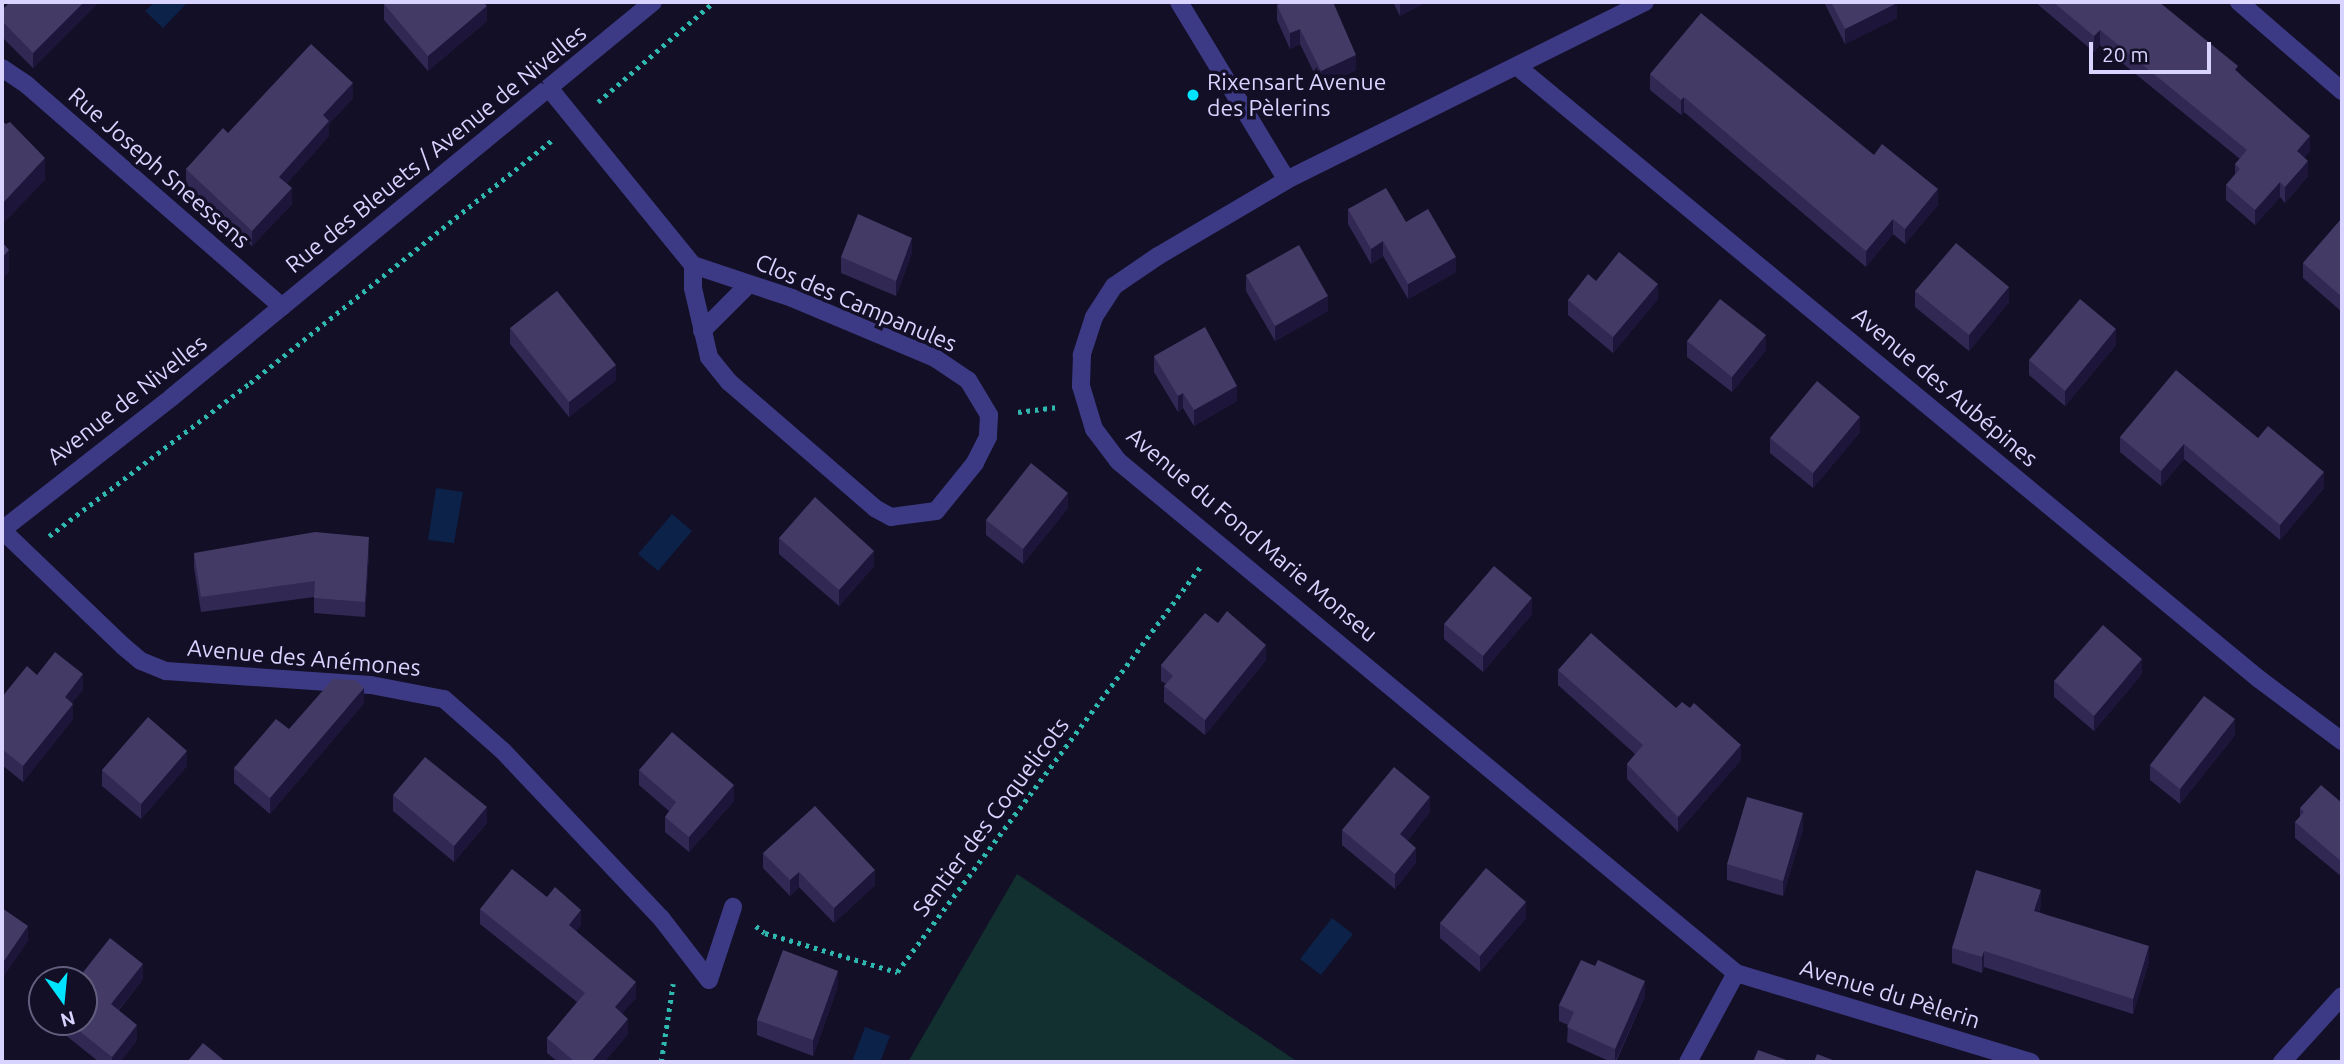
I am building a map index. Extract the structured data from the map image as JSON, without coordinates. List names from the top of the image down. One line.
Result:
{"streets":{"street":["Rue des Bleuets / Avenue de Nivelles","Rue Joseph Sneessens","Clos des Campanules","Avenue des Aubépines","Avenue de Nivelles","Avenue du Fond Marie Monseu","Avenue des Anémones","Avenue du Pèlerin"],"path":["Sentier des Coquelicots"]},"crossings":[["Rue des Bleuets / Avenue de Nivelles","Rue Joseph Sneessens"],["Rue des Bleuets / Avenue de Nivelles","Avenue de Nivelles"],["Rue Joseph Sneessens","Avenue de Nivelles"],["Avenue de Nivelles","Avenue des Anémones"],["Avenue du Fond Marie Monseu","Sentier des Coquelicots"],["Avenue du Fond Marie Monseu","Avenue du Pèlerin"],["Avenue des Anémones","Sentier des Coquelicots"]],"places":["Rixensart Avenue des Pèlerins"],"scale_bar":"20 m","north":"bottom"}
